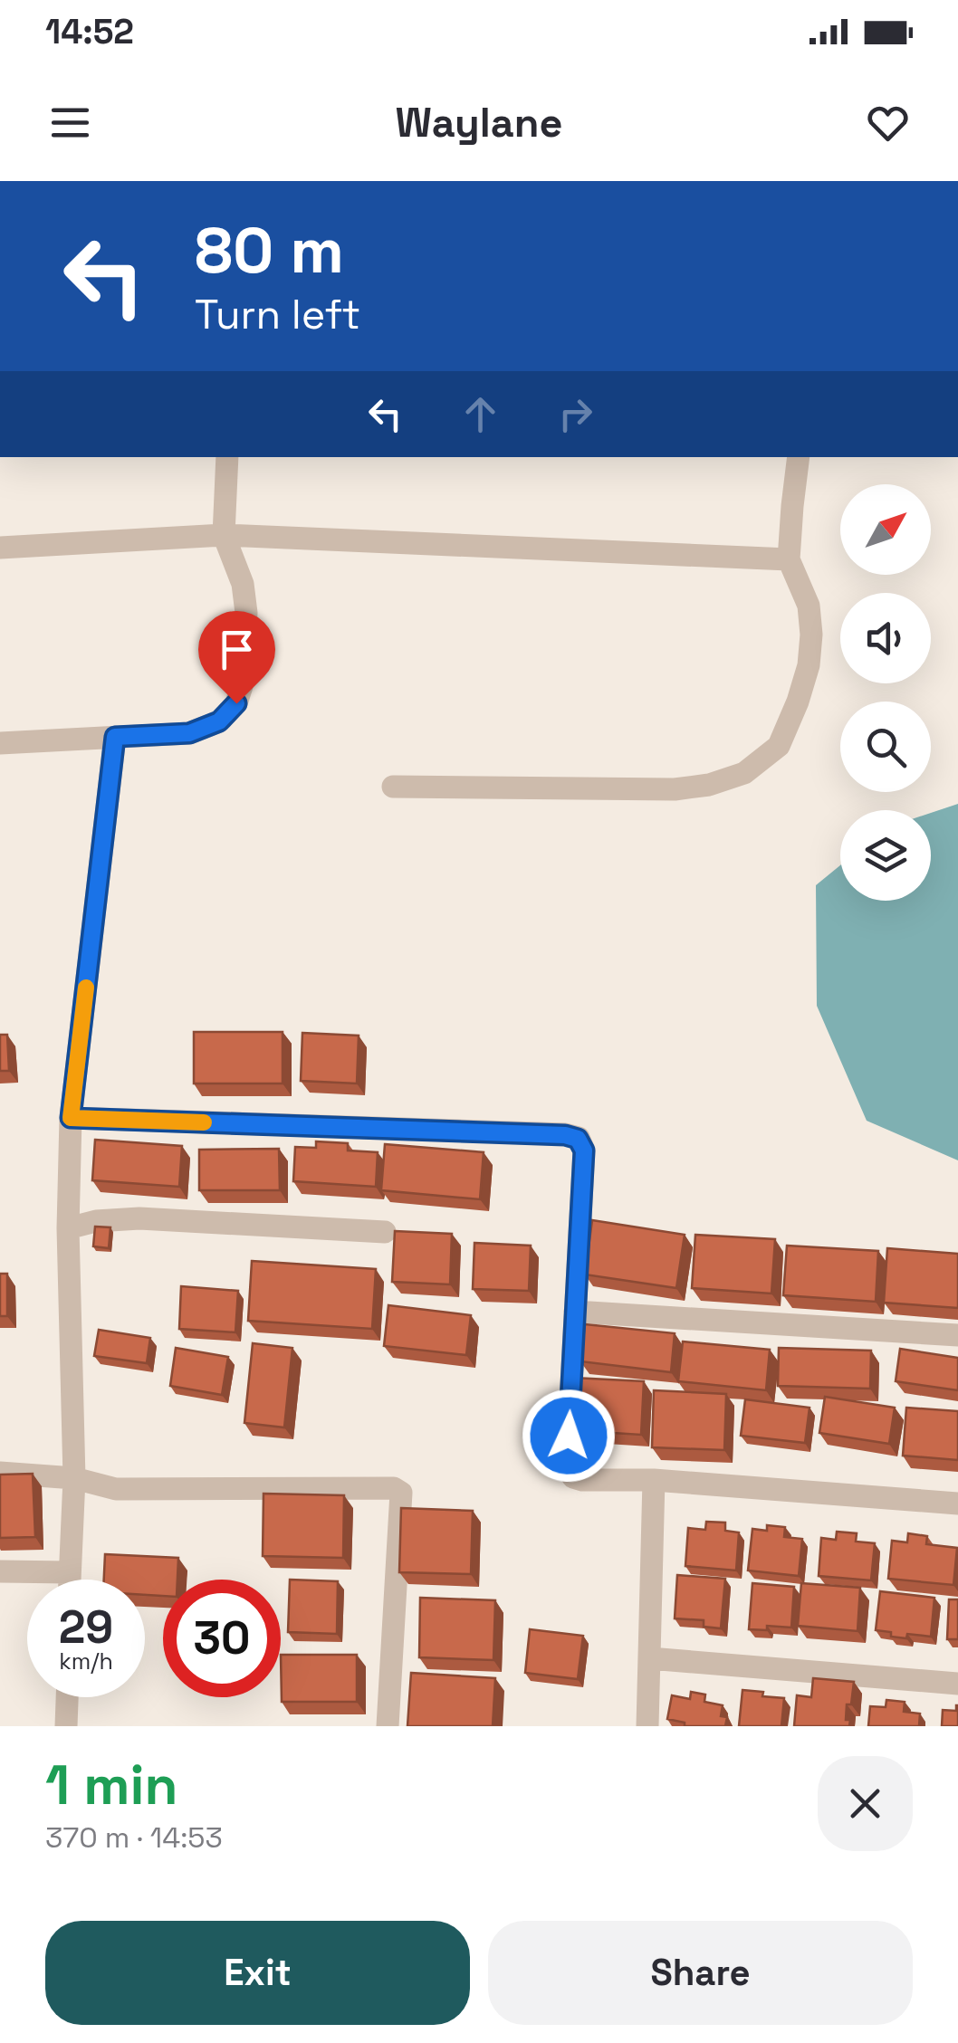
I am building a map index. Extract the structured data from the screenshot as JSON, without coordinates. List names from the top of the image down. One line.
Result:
{"north":"top right","page":{"status":"14:52","header":"Waylane","turn":["80 m","Turn left"],"speed":"29 km/h","limit":"30","heading":["1 min","370 m · 14:53"],"buttons":["Exit","Share"]}}
